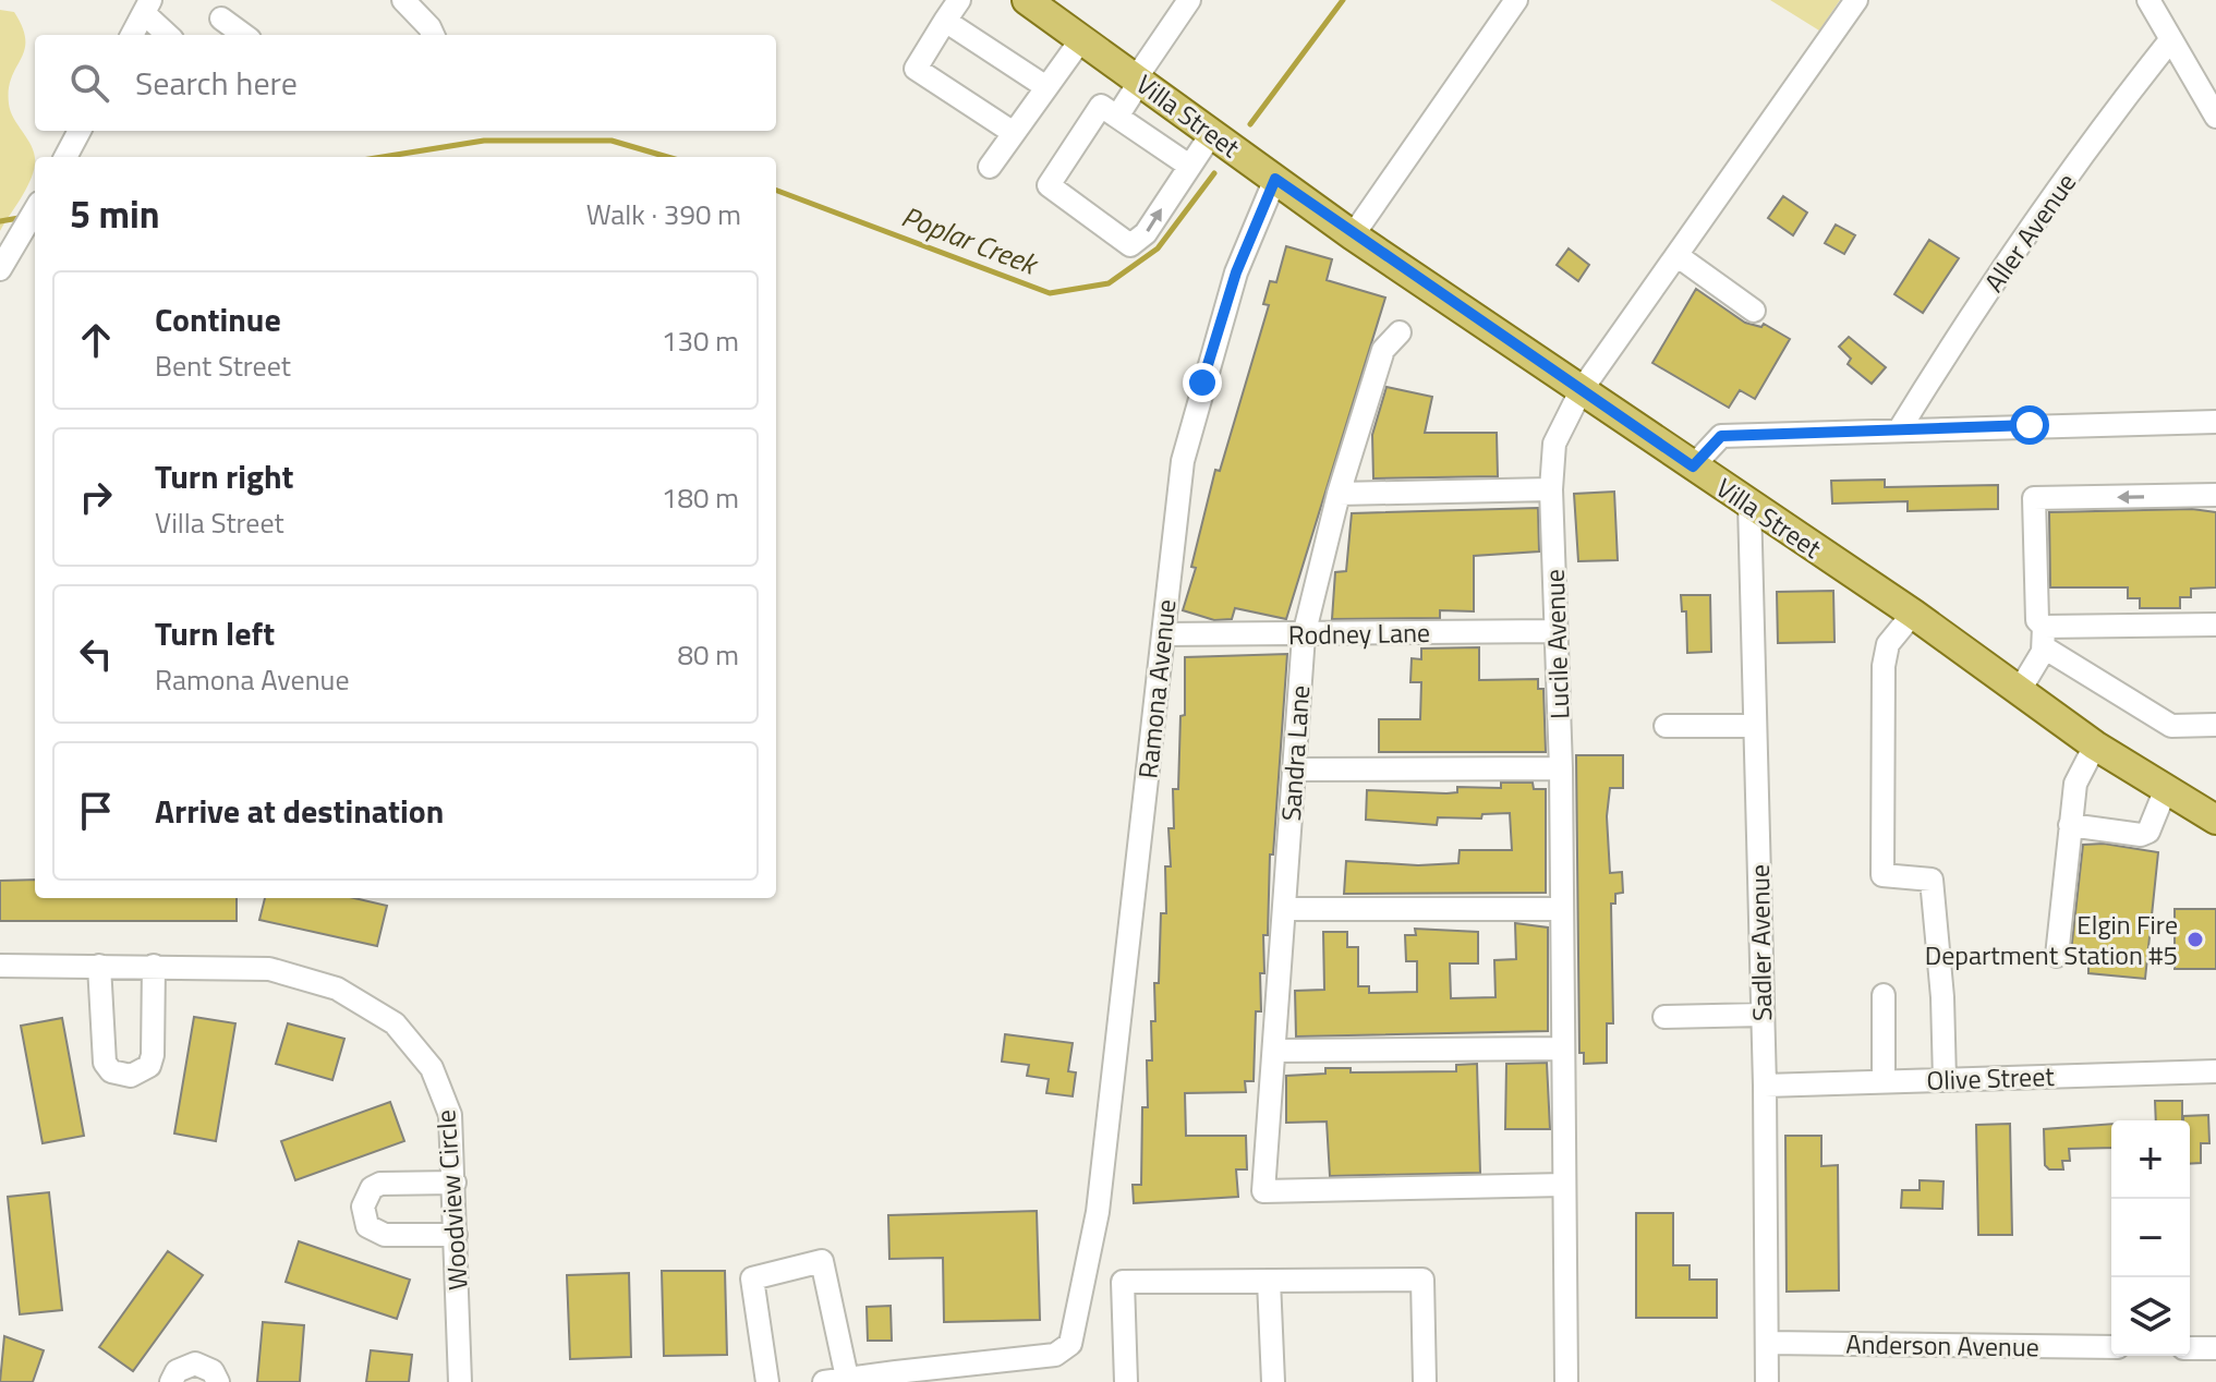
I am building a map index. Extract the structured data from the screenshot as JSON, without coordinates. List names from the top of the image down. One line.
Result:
{"streets":{"main road":["Villa Street"],"street":["Aller Avenue","Rodney Lane","Lucile Avenue","Ramona Avenue","Sandra Lane","Sadler Avenue","Olive Street","Woodview Circle","Anderson Avenue"]},"crossings":[["Villa Street","Lucile Avenue"],["Villa Street","Ramona Avenue"],["Villa Street","Sadler Avenue"],["Rodney Lane","Lucile Avenue"],["Rodney Lane","Ramona Avenue"],["Rodney Lane","Sandra Lane"],["Lucile Avenue","Sandra Lane"],["Sadler Avenue","Olive Street"],["Sadler Avenue","Anderson Avenue"]],"water":["Poplar Creek"],"places":["Elgin Fire Department Station #5"],"page":{"search":"Search here","heading":["5 min","Walk · 390 m"],"list":[["Continue","Bent Street","130 m"],["Turn right","Villa Street","180 m"],["Turn left","Ramona Avenue","80 m"],"Arrive at destination"],"map_buttons":["+","−"]}}
